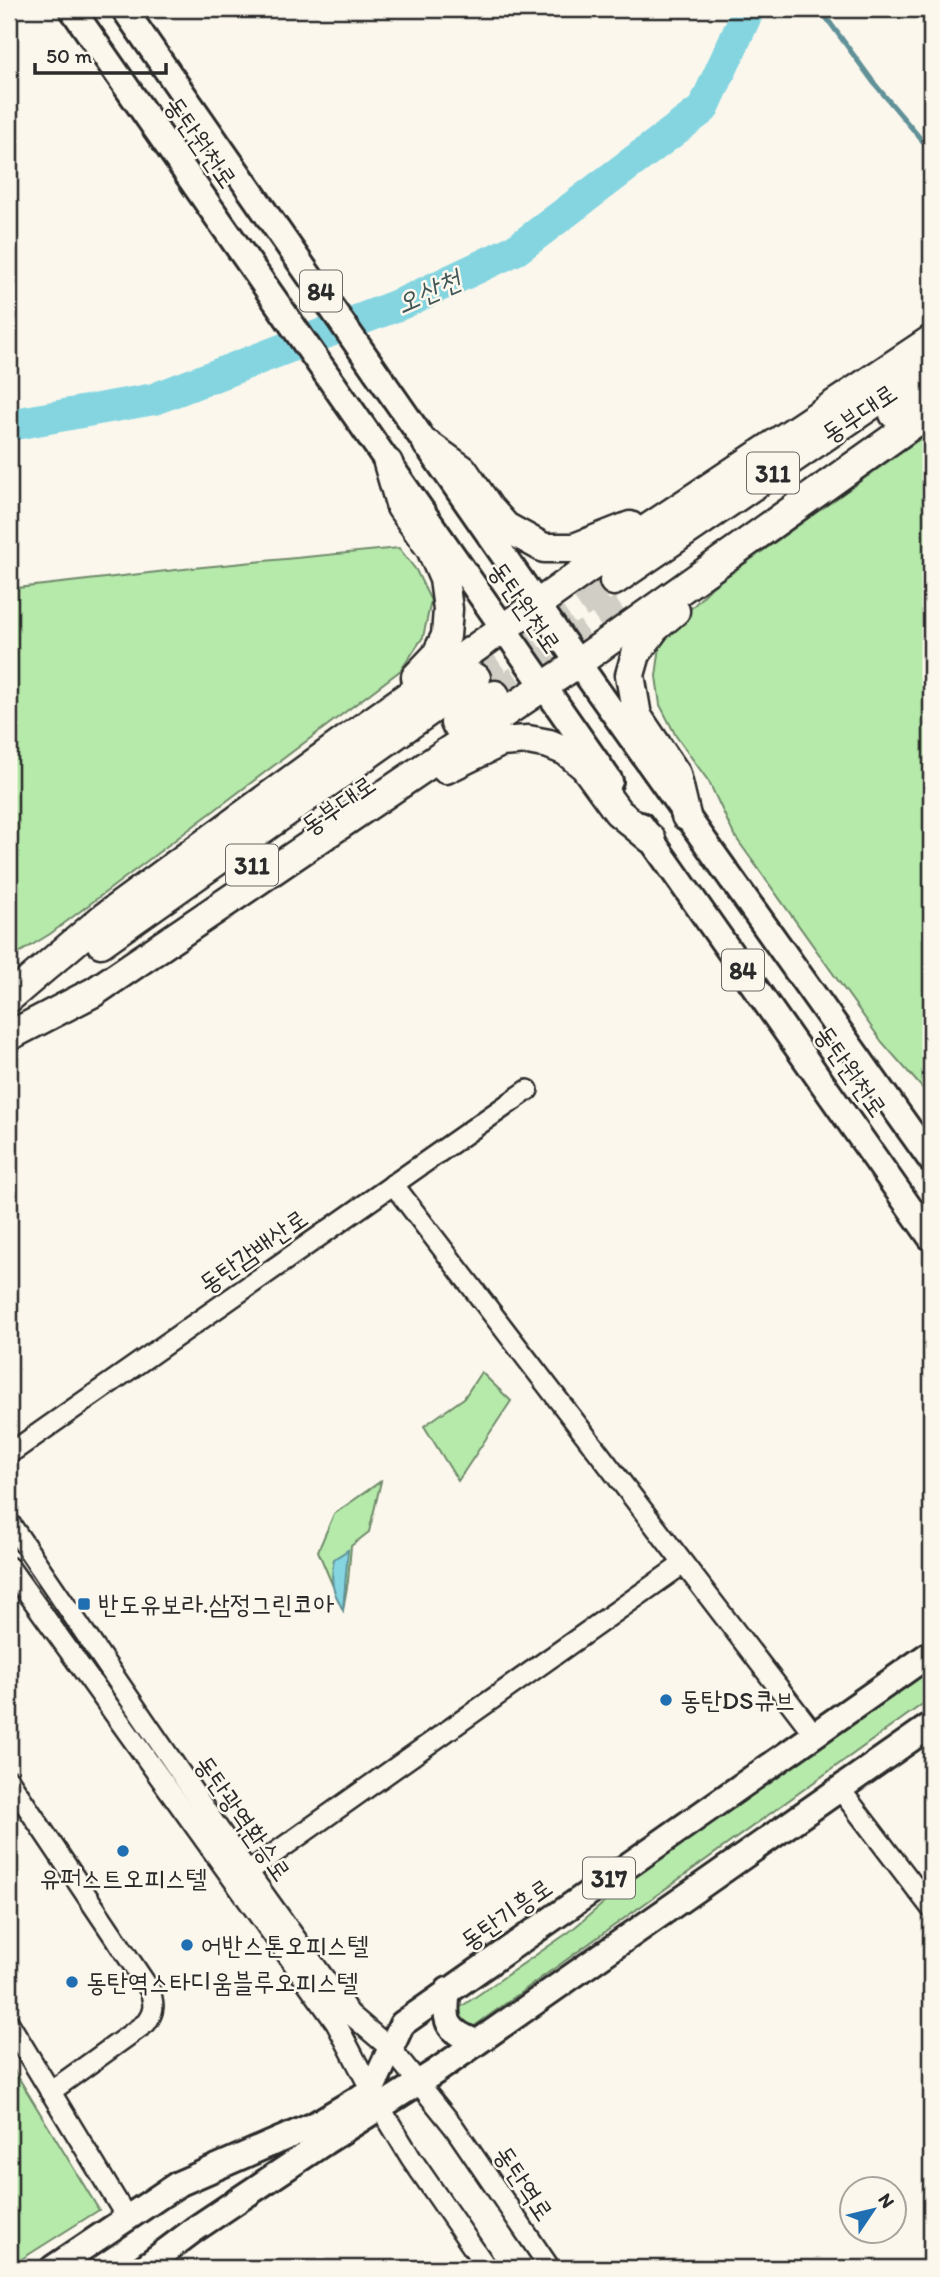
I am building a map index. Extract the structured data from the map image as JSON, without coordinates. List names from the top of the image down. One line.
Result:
{"streets":{"highway":["동부대로","311"],"main road":["동탄원천로","84","317","동탄기흥로"],"street":["동탄감배산로","동탄광역환승로","동탄역로"]},"crossings":[["동탄광역환승로","317"],["동탄광역환승로","동탄기흥로"],["동탄광역환승로","동탄역로"],["317","동탄기흥로"]],"water":["오산천"],"places":{"transit":["반도유보라.삼정그린코아"],"other":["동탄DS큐브","유퍼스트오피스텔","어반스톤오피스텔","동탄역스타디움블루오피스텔"]},"scale_bar":"50 m","north":"top right"}
